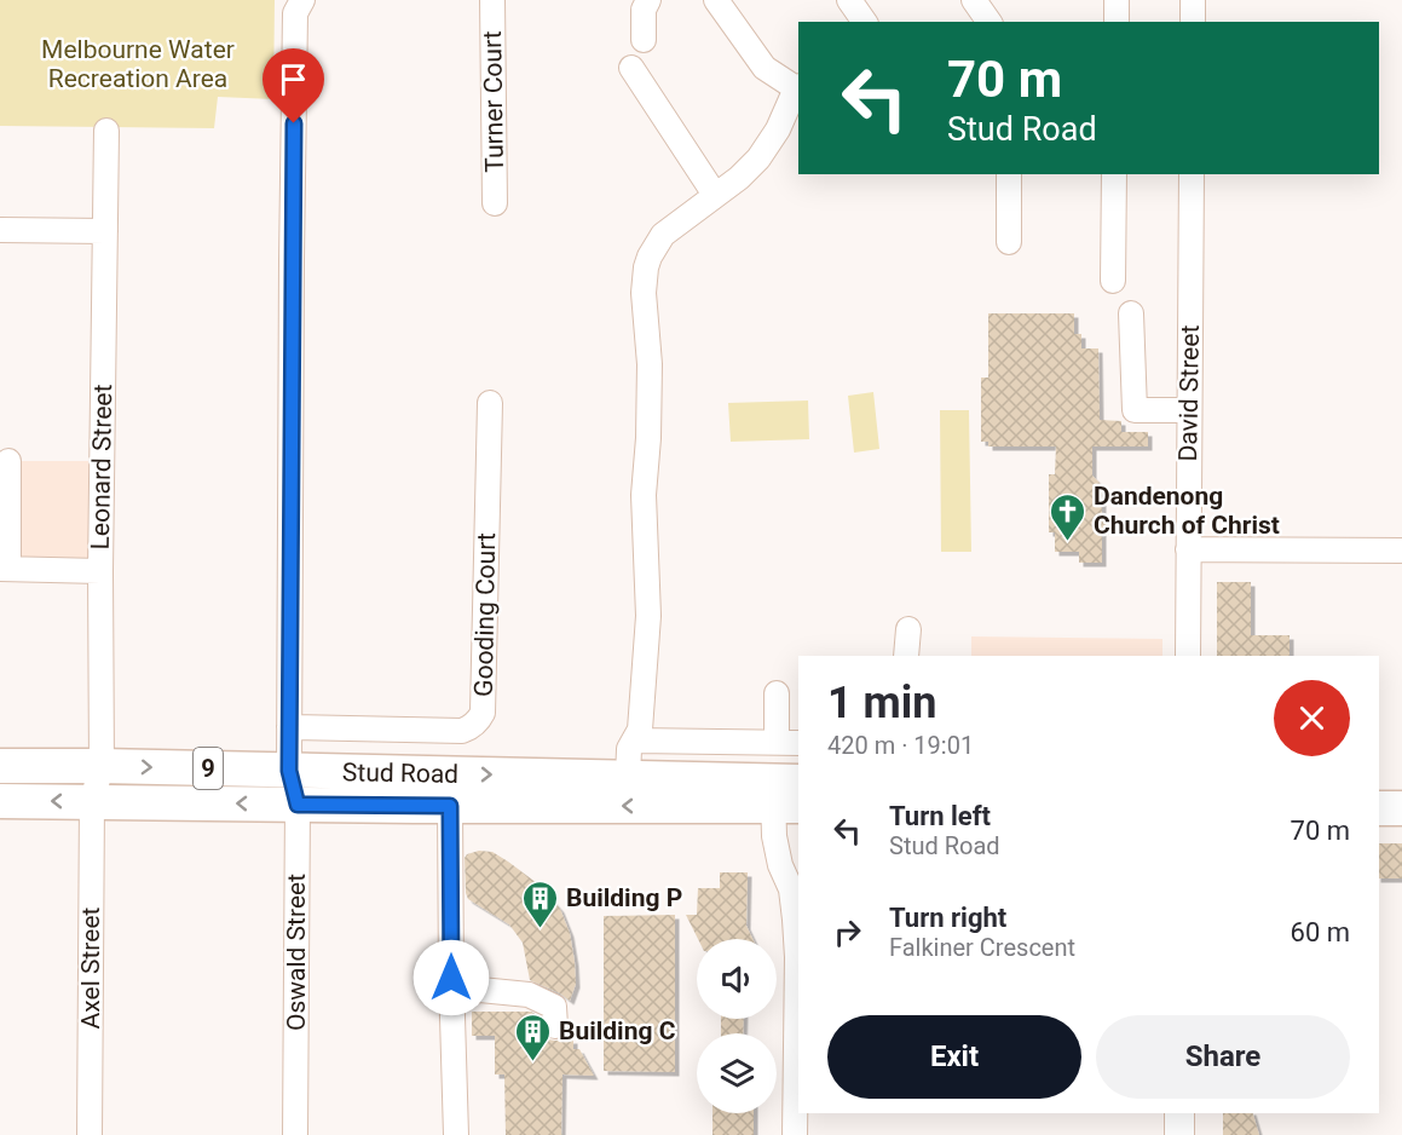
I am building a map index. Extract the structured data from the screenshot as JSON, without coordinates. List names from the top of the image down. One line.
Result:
{"streets":{"highway":["9","Stud Road","Oswald Street"],"street":["Turner Court","David Street","Leonard Street","Gooding Court","Axel Street"]},"crossings":[["Leonard Street","Stud Road"],["Leonard Street","Axel Street"],["Stud Road","Oswald Street"],["Stud Road","Axel Street"]],"parks":["Melbourne Water Recreation Area"],"places":{"church":["Dandenong Church of Christ"],"building":["Building P","Building C"]},"page":{"turn":["70 m","Stud Road"],"heading":["1 min","420 m · 19:01"],"list":[{"name":"Turn left","note":"Stud Road","value":"70 m"},{"name":"Turn right","note":"Falkiner Crescent","value":"60 m"}],"buttons":["Exit","Share"]}}
